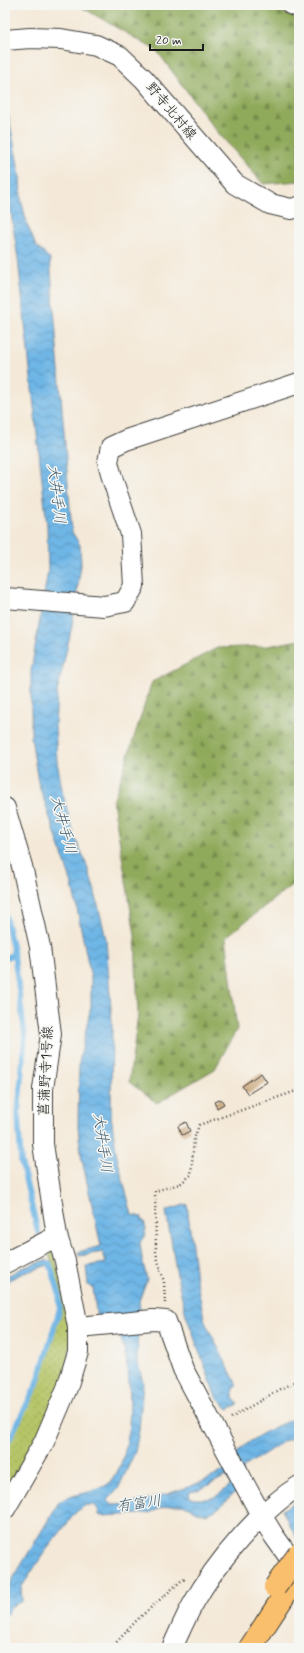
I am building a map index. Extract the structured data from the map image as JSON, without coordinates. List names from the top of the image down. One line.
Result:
{"streets":{"street":["野寺北村線","菖蒲野寺1号線"]},"water":["大井手川","有富川"],"scale_bar":"20 m"}
